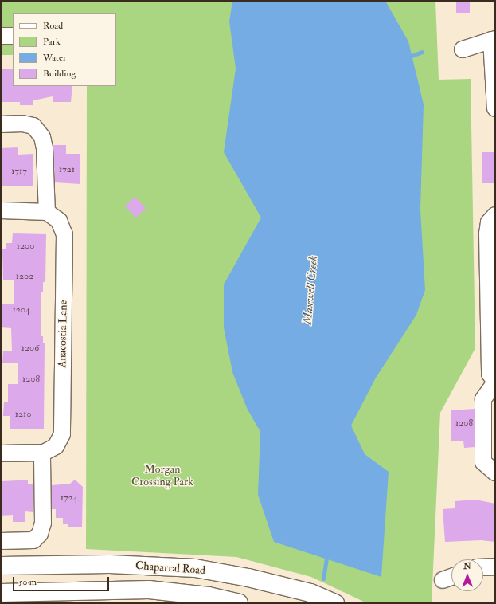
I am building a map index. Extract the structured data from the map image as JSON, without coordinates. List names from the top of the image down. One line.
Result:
{"streets":{"main road":["Chaparral Road"],"street":["Anacostia Lane"]},"water":["Maxwell Creek"],"parks":["Morgan Crossing Park"],"house_numbers":["1721","1717","1200","1202","1204","1206","1208","1210","1208","1724"],"legend":["Road","Park","Water","Building"],"scale_bar":"50 m","north":"top"}
